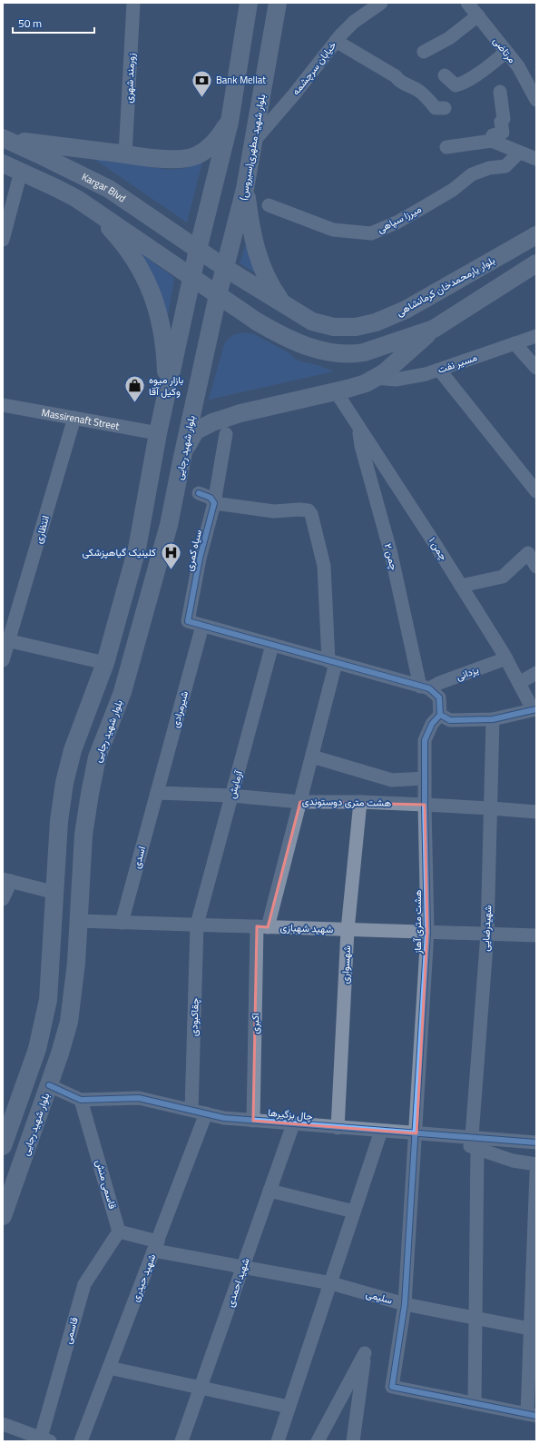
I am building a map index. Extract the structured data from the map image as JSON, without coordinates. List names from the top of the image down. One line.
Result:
{"streets":{"main road":["بلوار شهید مطهری(سیروس)","Kargar Blvd","بلوار یارمحمدخان کرمانشاهی","بلوار شهید رجایی"],"street":["مرتاضی","خیابان سرچشمه","زورمند شهری","میرزا سپاهی","مسیر نفت","Massirenaft Street","انتظاری","چمن ۱","سیاه کمری","چمن ۲","یزدانی","شیرمرادی","آزمایش","هشت متری دوستوندی","اسدی","هشت متری آهاز","شهید شهبازی","شهیدرضایی","شهسواری","چقاکبودی","اکبری","چال بزگیرها","قاسمی منش","شهید حیدری","شهید احمدی","سلیمی","قاسمی"]},"crossings":[["خیابان سرچشمه","بلوار شهید مطهری(سیروس)"],["بلوار شهید مطهری(سیروس)","بلوار یارمحمدخان کرمانشاهی"],["بلوار شهید مطهری(سیروس)","بلوار شهید رجایی"],["Kargar Blvd","بلوار یارمحمدخان کرمانشاهی"],["بلوار یارمحمدخان کرمانشاهی","بلوار شهید رجایی"],["Massirenaft Street","انتظاری"],["بلوار شهید رجایی","شهید شهبازی"],["بلوار شهید رجایی","چال بزگیرها"],["چمن ۱","چمن ۲"],["چمن ۱","یزدانی"],["سیاه کمری","شیرمرادی"],["چمن ۲","یزدانی"],["شیرمرادی","هشت متری دوستوندی"],["شیرمرادی","اسدی"],["آزمایش","هشت متری دوستوندی"],["آزمایش","شهید شهبازی"],["آزمایش","چقاکبودی"],["هشت متری دوستوندی","اسدی"],["هشت متری دوستوندی","هشت متری آهاز"],["هشت متری دوستوندی","شهیدرضایی"],["هشت متری دوستوندی","شهسواری"],["هشت متری دوستوندی","اکبری"],["اسدی","شهید شهبازی"],["هشت متری آهاز","شهید شهبازی"],["هشت متری آهاز","شهیدرضایی"],["هشت متری آهاز","چال بزگیرها"],["هشت متری آهاز","سلیمی"],["شهید شهبازی","شهیدرضایی"],["شهید شهبازی","شهسواری"],["شهید شهبازی","چقاکبودی"],["شهید شهبازی","اکبری"],["شهیدرضایی","چال بزگیرها"],["شهیدرضایی","سلیمی"],["شهسواری","چال بزگیرها"],["چقاکبودی","چال بزگیرها"],["اکبری","چال بزگیرها"],["چال بزگیرها","قاسمی منش"],["چال بزگیرها","شهید حیدری"],["چال بزگیرها","شهید احمدی"],["قاسمی منش","قاسمی"],["شهید حیدری","سلیمی"],["شهید احمدی","سلیمی"]],"places":{"bank":["Bank Mellat"],"shop":["بازار میوه وکیل آقا"],"hospital":["کلینیک گیاهپزشکی"]},"scale_bar":"50 m"}
